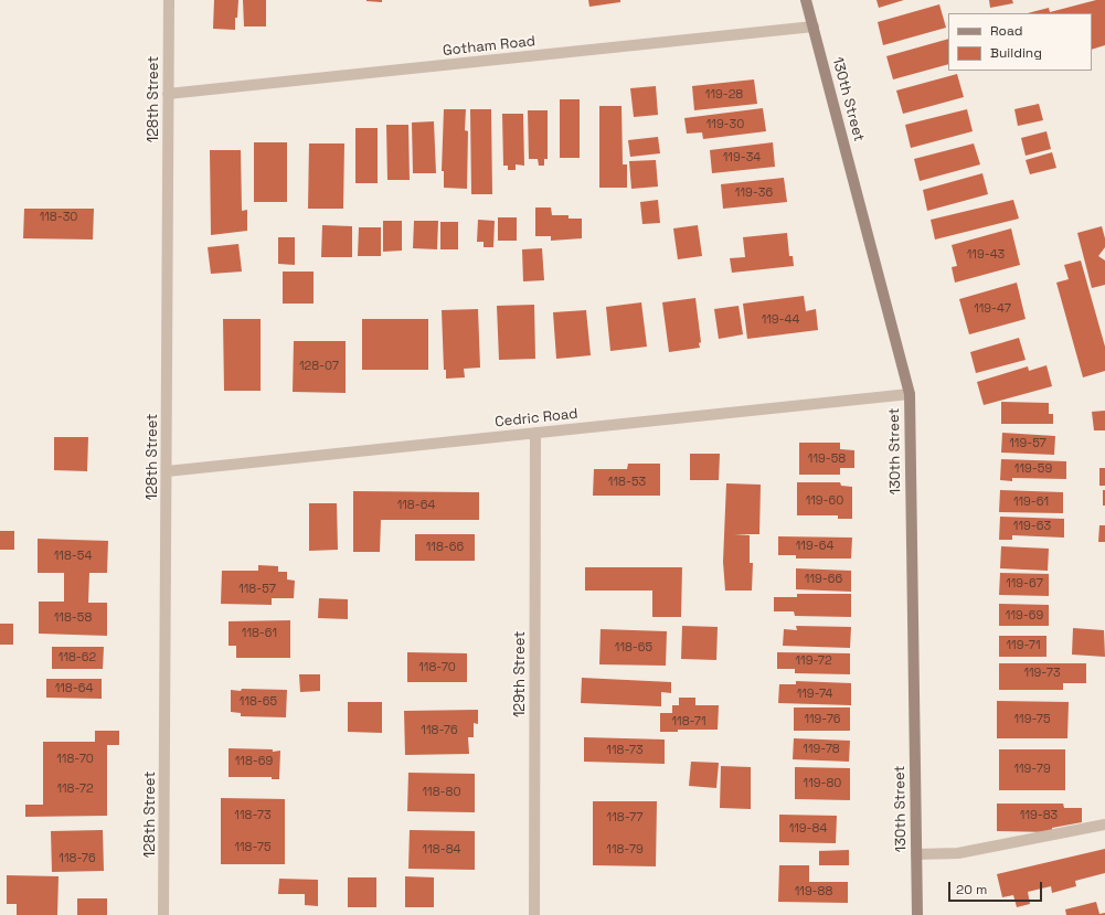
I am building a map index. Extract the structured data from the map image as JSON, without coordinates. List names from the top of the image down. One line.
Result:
{"streets":{"street":["Gotham Road","128th Street","130th Street","Cedric Road","129th Street"]},"crossings":[["Gotham Road","128th Street"],["Gotham Road","130th Street"],["128th Street","Cedric Road"],["130th Street","Cedric Road"],["Cedric Road","129th Street"]],"house_numbers":["119-28","119-30","119-34","119-36","118-30","119-43","119-47","119-44","128-07","119-57","119-58","119-59","118-53","119-60","119-61","118-64","119-63","119-64","118-66","118-54","119-66","119-67","118-57","119-69","118-58","118-61","119-71","118-65","118-62","119-72","118-70","119-73","118-64","119-74","118-65","119-76","119-75","118-71","118-76","119-78","118-73","118-70","118-69","119-79","119-80","118-72","118-80","118-73","119-83","118-77","119-84","118-75","118-84","118-79","118-76","119-88"],"legend":["Road","Building"],"scale_bar":"20 m"}
